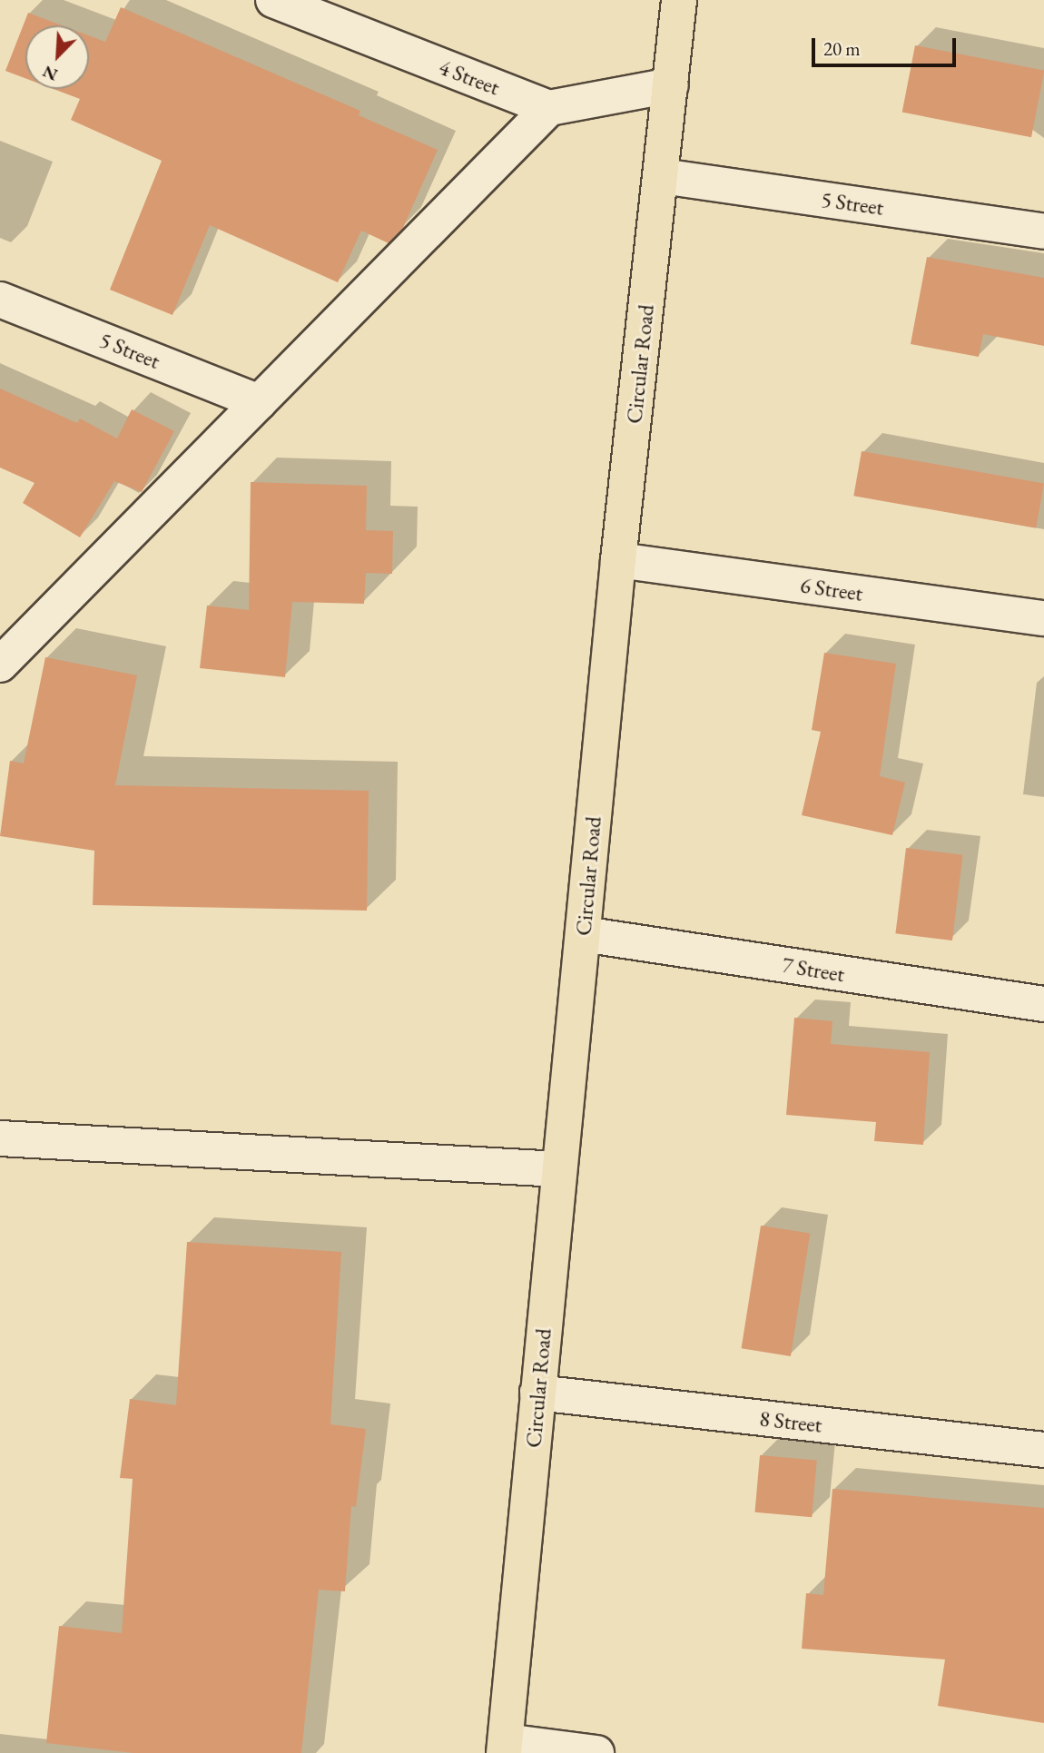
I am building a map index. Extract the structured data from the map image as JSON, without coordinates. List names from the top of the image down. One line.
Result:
{"streets":{"main road":["Circular Road"],"street":["4 Street","5 Street","6 Street","7 Street","8 Street"]},"crossings":[["5 Street","Circular Road"],["Circular Road","6 Street"],["Circular Road","7 Street"],["Circular Road","8 Street"]],"scale_bar":"20 m","north":"bottom left"}
